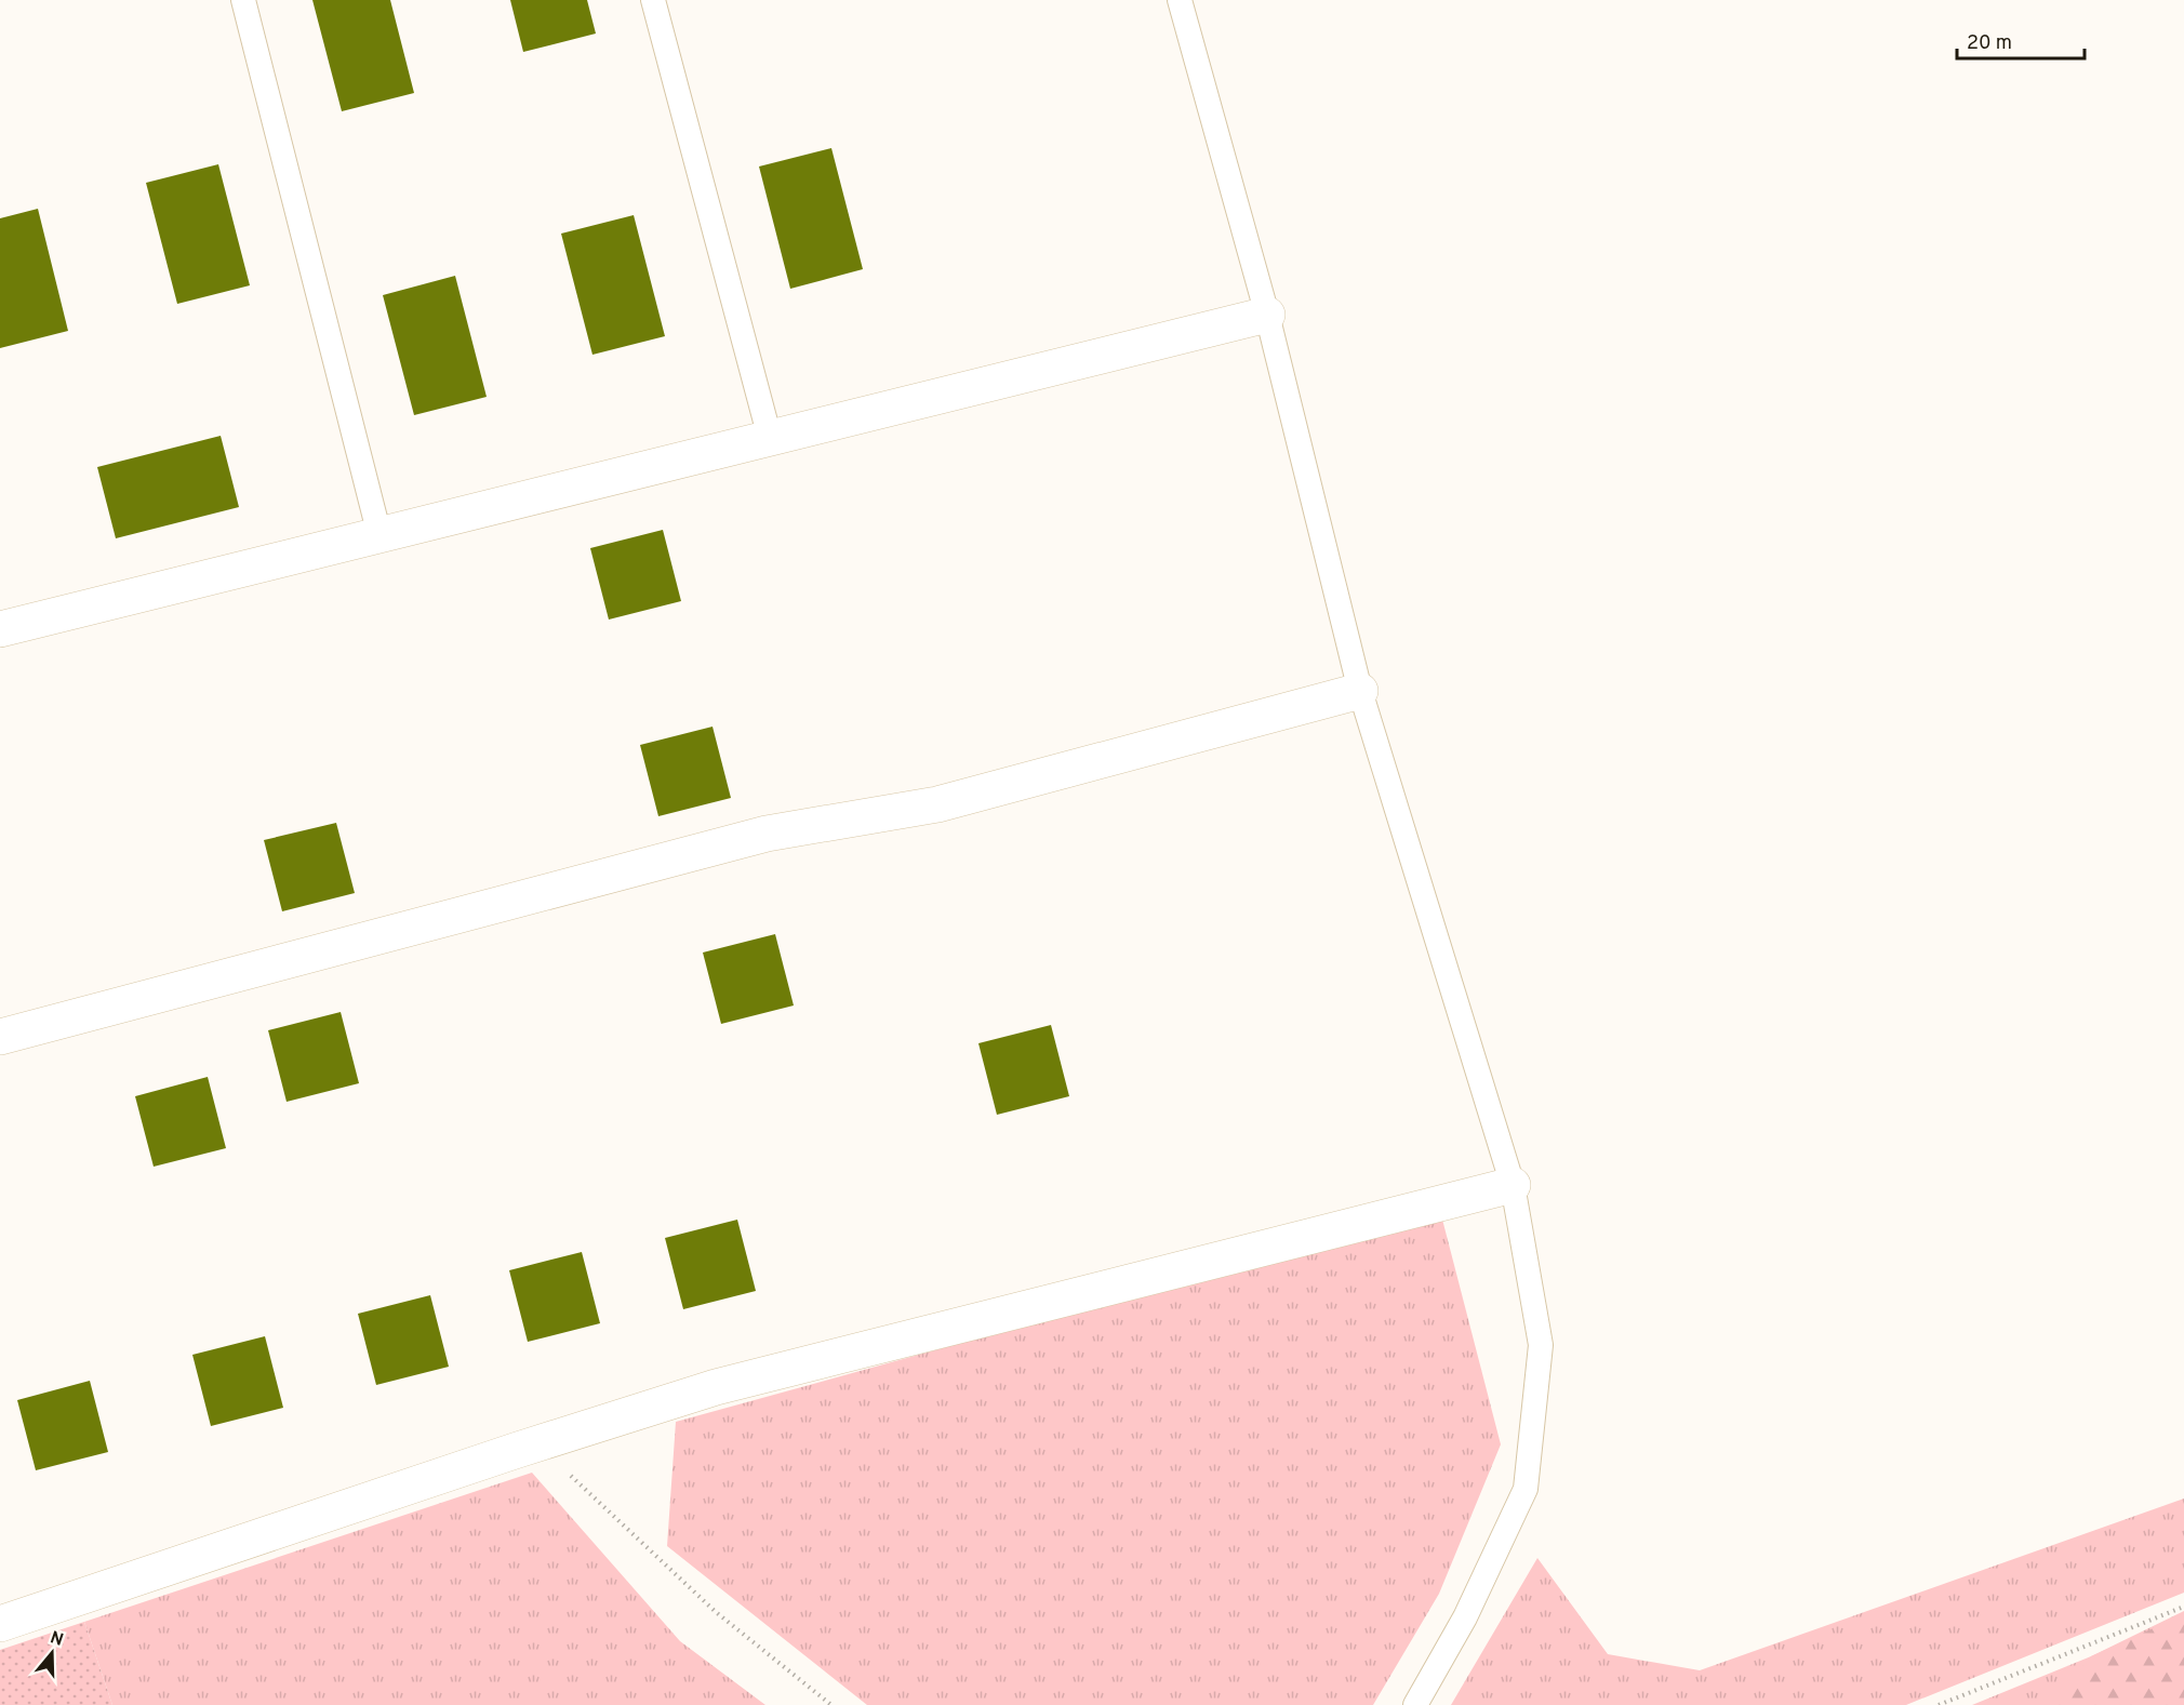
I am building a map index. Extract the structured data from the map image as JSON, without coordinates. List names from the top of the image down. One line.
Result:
{"scale_bar":"20 m","north":"top"}
